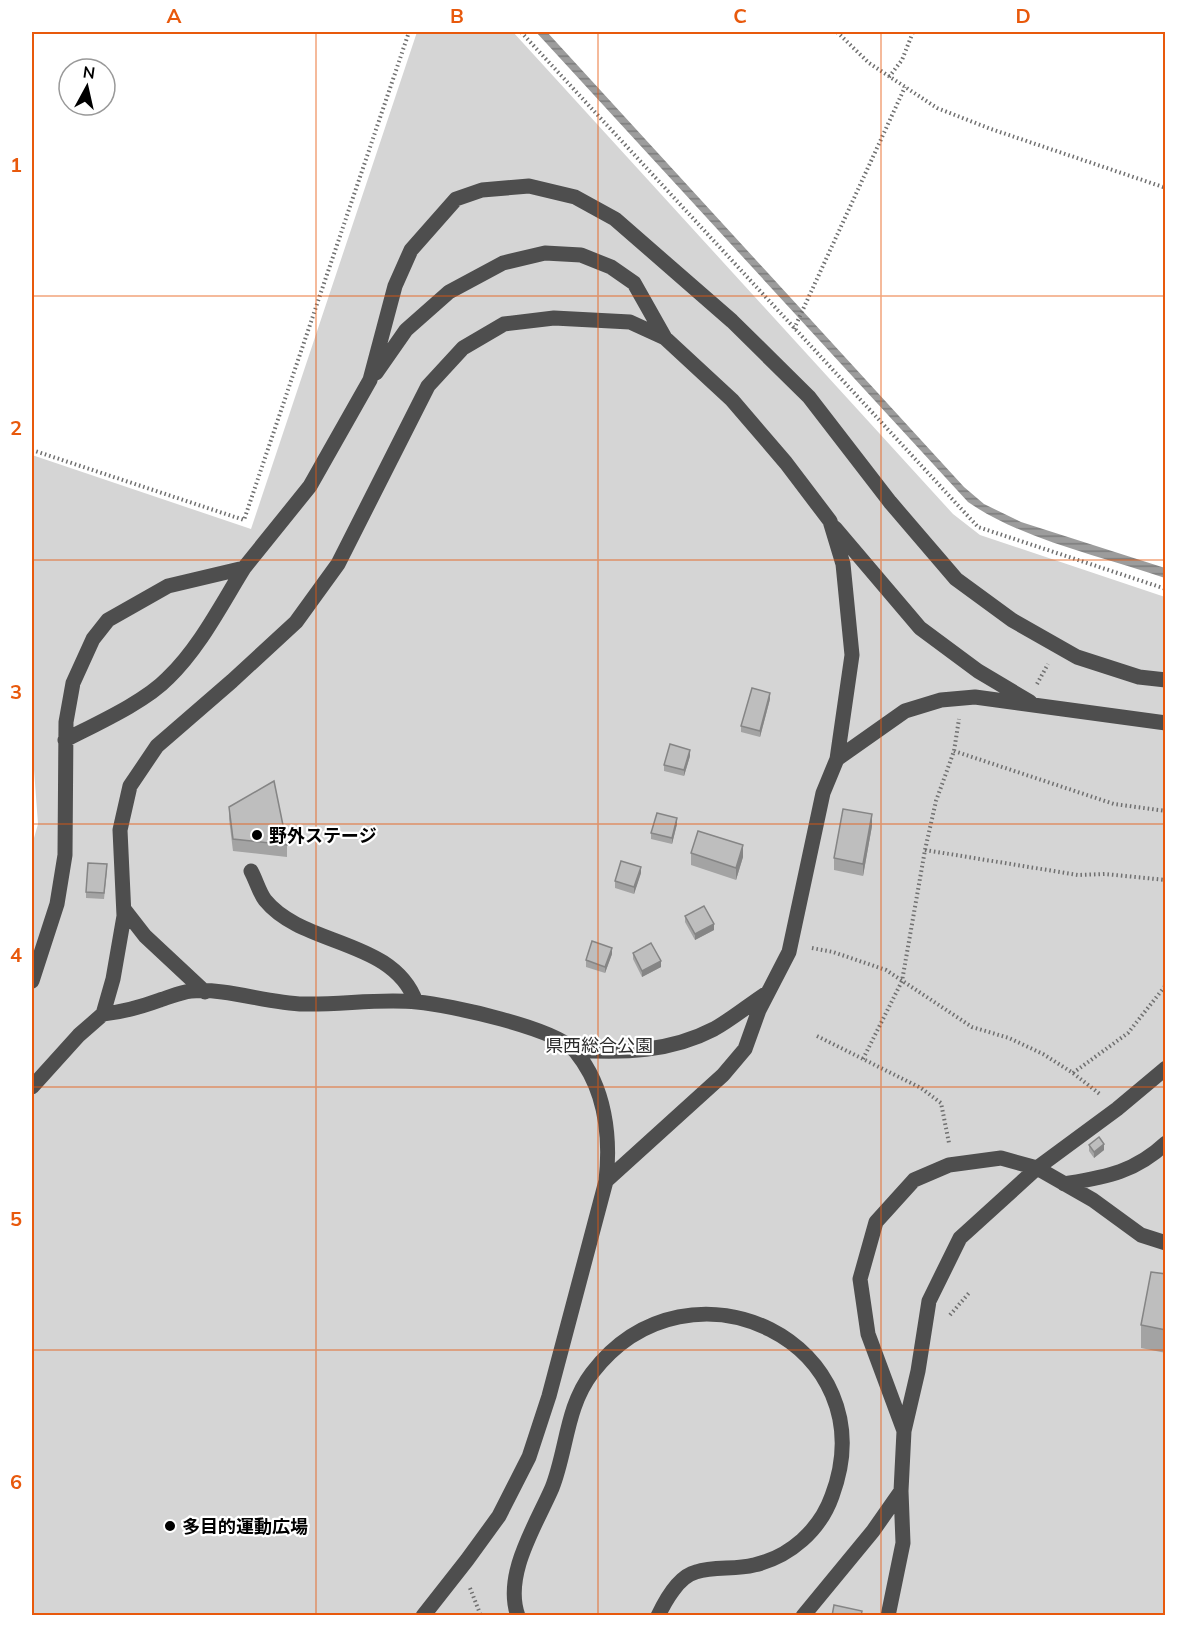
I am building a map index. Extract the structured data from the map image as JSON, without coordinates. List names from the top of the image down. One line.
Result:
{"parks":["県西総合公園"],"places":["野外ステージ","多目的運動広場"],"north":"top","grid":{"columns":["A","B","C","D"],"rows":["1","2","3","4","5","6"]}}
